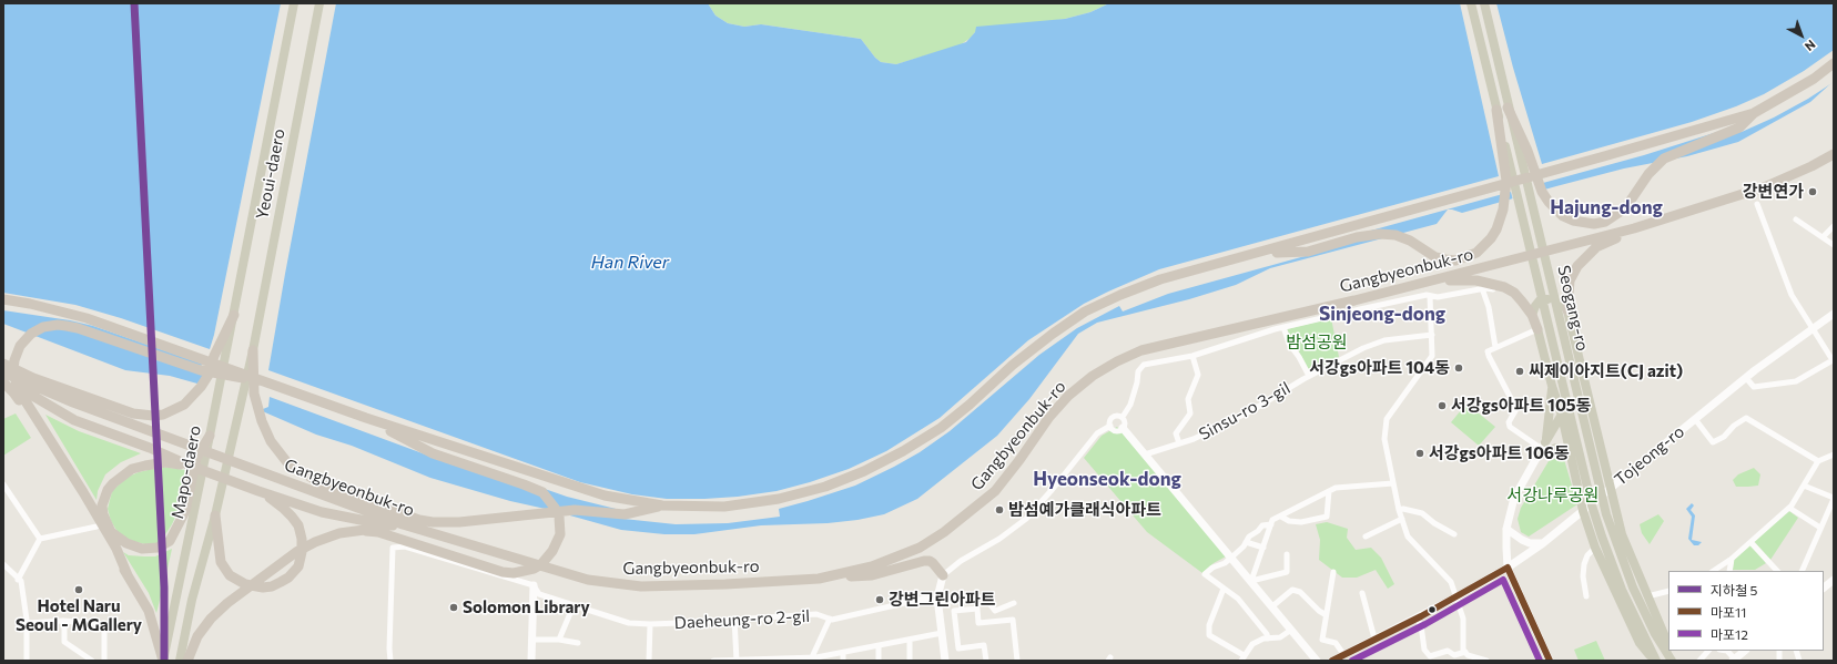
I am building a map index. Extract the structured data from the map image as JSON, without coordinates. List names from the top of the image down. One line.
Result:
{"streets":{"highway":["Gangbyeonbuk-ro"],"main road":["Yeoui-daero","Seogang-ro","Tojeong-ro","Mapo-daero"],"street":["Sinsu-ro 3-gil","Daeheung-ro 2-gil"]},"crossings":[["Yeoui-daero","Mapo-daero"]],"districts":["Hajung-dong","Sinjeong-dong","Hyeonseok-dong"],"water":["Han River"],"parks":["밤섬공원","서강나루공원"],"places":["강변연가","서강gs아파트 104동","씨제이아지트(CJ azit)","서강gs아파트 105동","서강gs아파트 106동","밤섬예가클래식아파트","Hotel Naru Seoul - MGallery","강변그린아파트","Solomon Library"],"lines":["metro line 5","transit line 마포11","transit line 마포12"],"legend":["지하철 5","마포11","마포12"],"north":"bottom right"}
